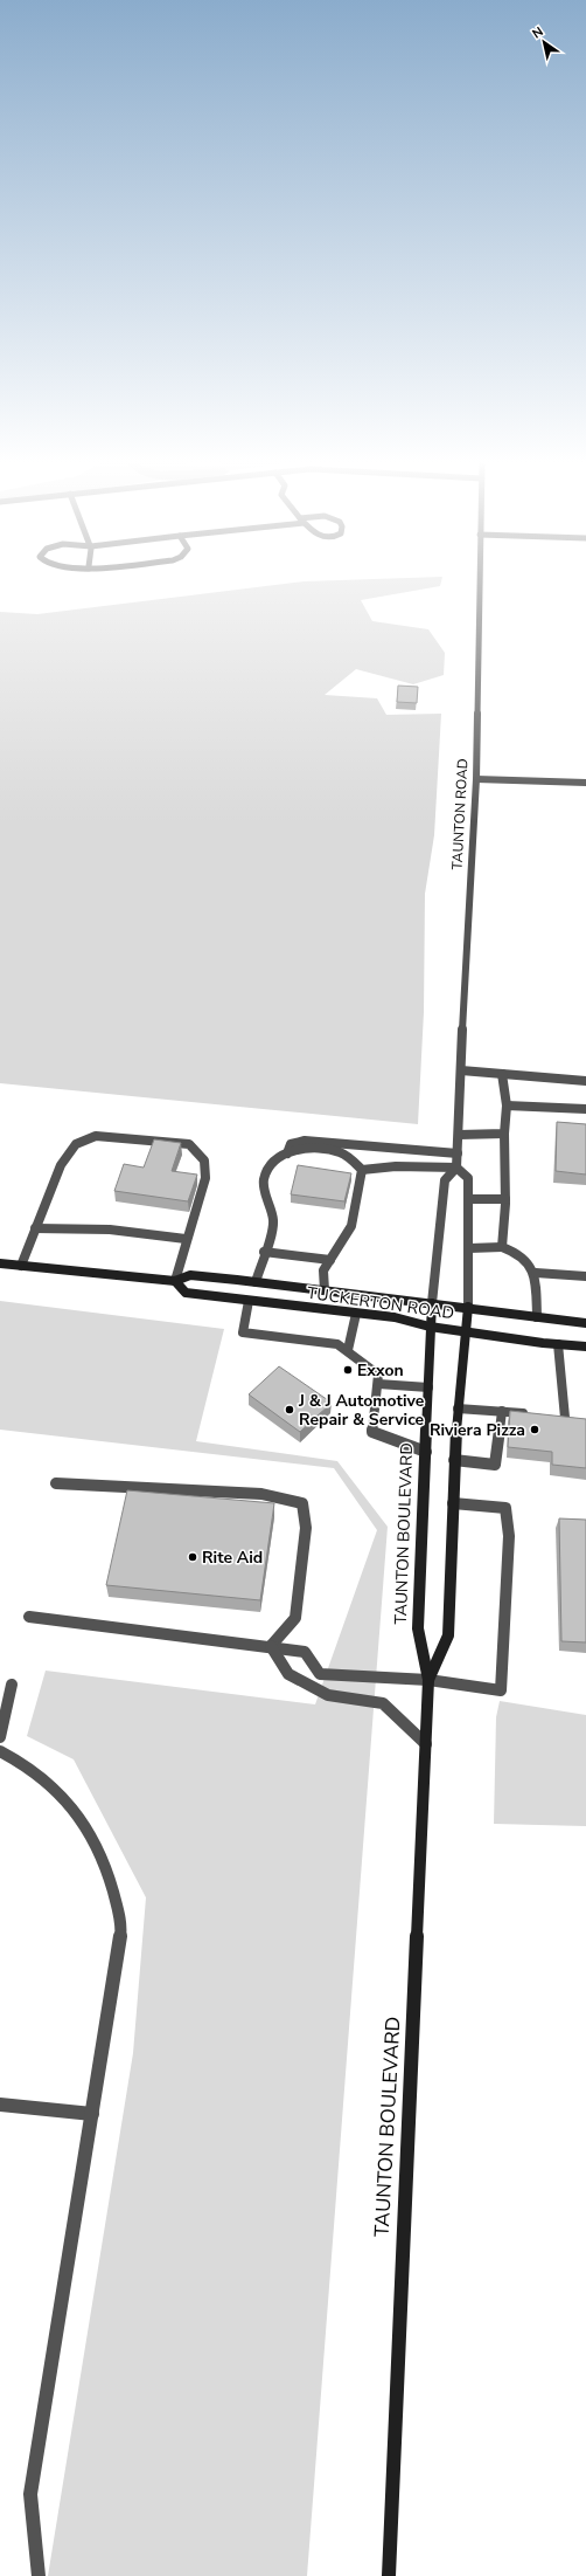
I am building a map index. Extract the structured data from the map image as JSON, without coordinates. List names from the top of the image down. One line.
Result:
{"streets":{"main road":["TUCKERTON ROAD","TAUNTON BOULEVARD"],"street":["TAUNTON ROAD"]},"crossings":[["TAUNTON ROAD","TUCKERTON ROAD"],["TAUNTON ROAD","TAUNTON BOULEVARD"],["TUCKERTON ROAD","TAUNTON BOULEVARD"]],"places":["Exxon","J & J Automotive Repair & Service","Riviera Pizza","Rite Aid"],"north":"top left"}
